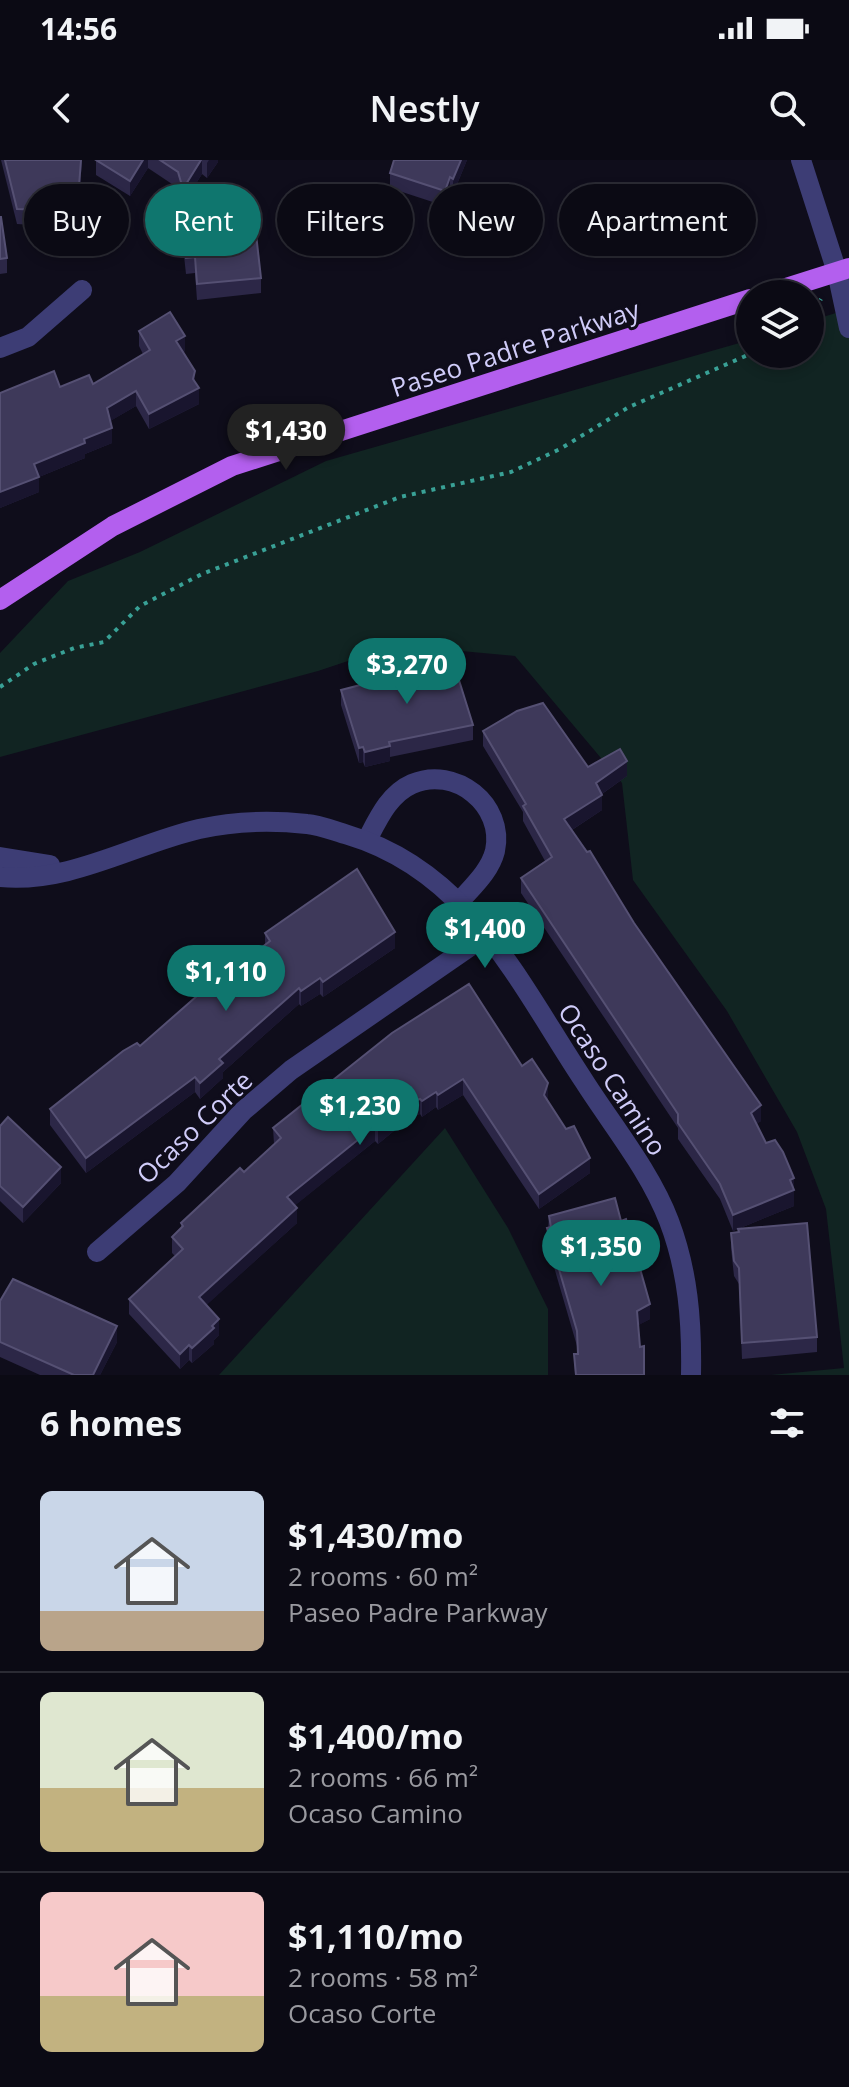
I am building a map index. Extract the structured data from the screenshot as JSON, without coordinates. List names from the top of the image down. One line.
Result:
{"streets":{"main road":["Paseo Padre Parkway"],"street":["Ocaso Camino","Ocaso Corte"]},"crossings":[["Ocaso Camino","Ocaso Corte"]],"page":{"status":"14:56","header":"Nestly","chip":["Buy","Rent","Filters","New","Apartment"],"price":["$1,430","$3,270","$1,400","$1,110","$1,230","$1,350"],"heading":"6 homes","list":[{"name":"$1,430/mo","note":"2 rooms · 60 m² · Paseo Padre Parkway"},{"name":"$1,400/mo","note":"2 rooms · 66 m² · Ocaso Camino"},{"name":"$1,110/mo","note":"2 rooms · 58 m² · Ocaso Corte"}]}}
